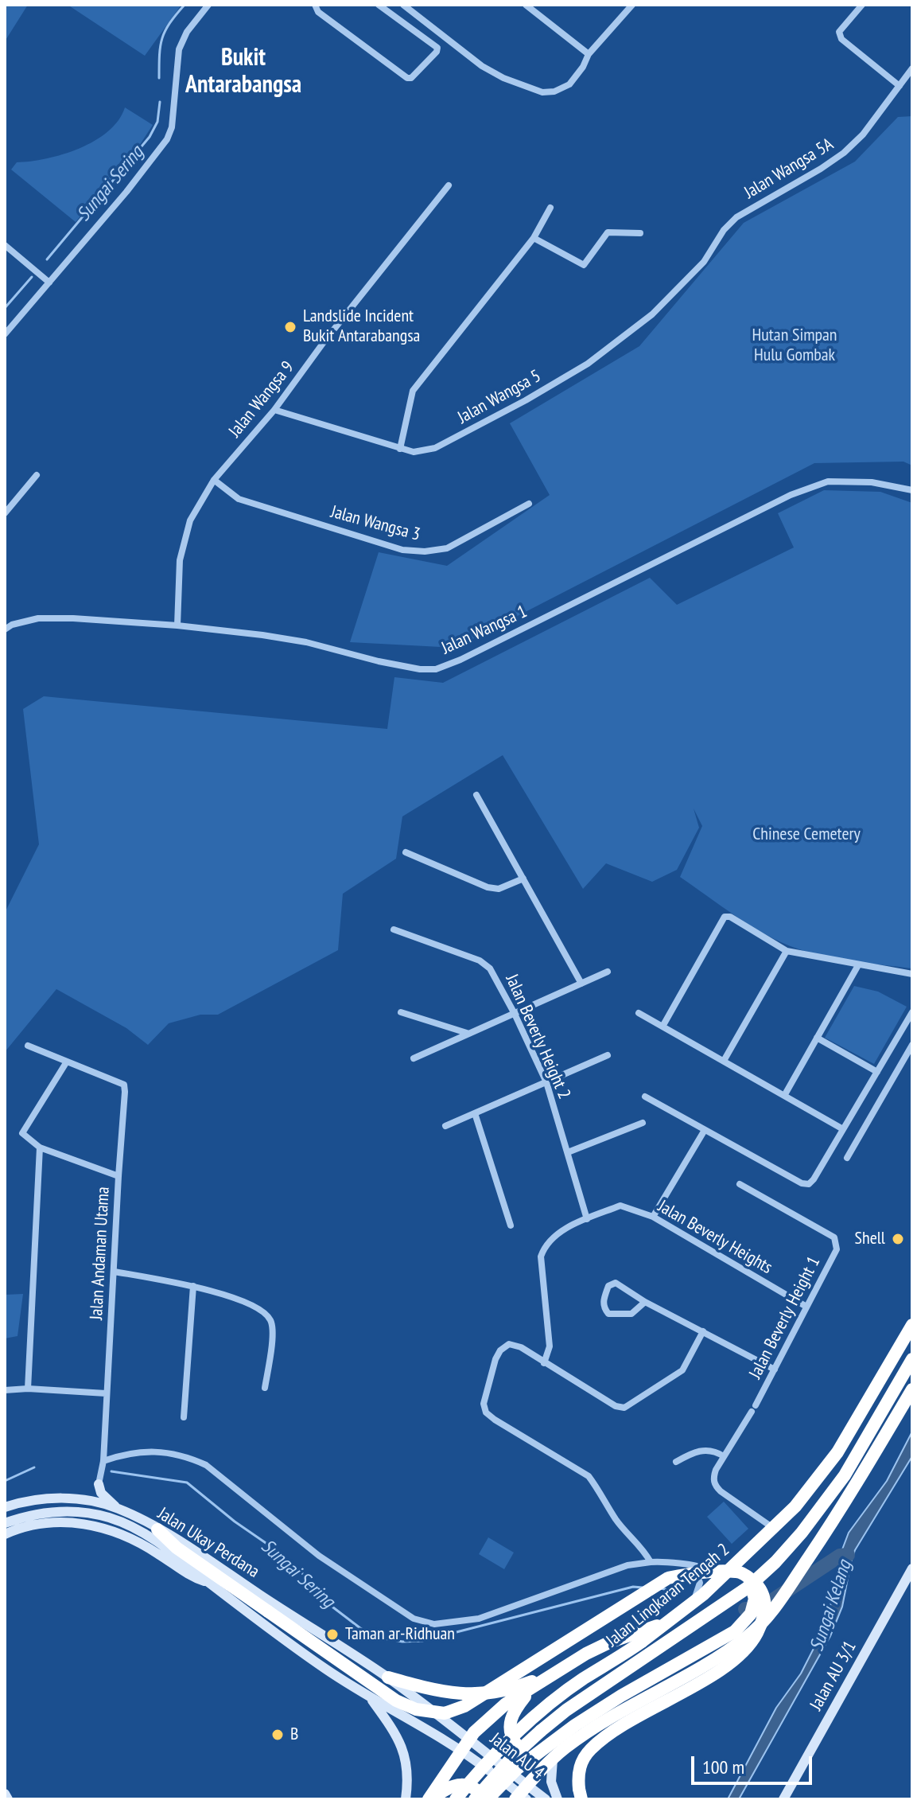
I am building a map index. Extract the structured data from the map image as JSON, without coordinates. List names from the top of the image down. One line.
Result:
{"streets":{"highway":["Jalan Lingkaran Tengah 2"],"street":["Jalan Wangsa 5A","Jalan Wangsa 5","Jalan Wangsa 9","Jalan Wangsa 3","Jalan Wangsa 1","Jalan Beverly Height 2","Jalan Beverly Heights","Jalan Andaman Utama","Jalan Beverly Height 1","Jalan Ukay Perdana","Jalan AU 3/1","Jalan AU 4"]},"crossings":[["Jalan Wangsa 5A","Jalan Wangsa 5"],["Jalan Wangsa 5","Jalan Wangsa 9"],["Jalan Wangsa 9","Jalan Wangsa 3"],["Jalan Wangsa 9","Jalan Wangsa 1"],["Jalan Beverly Height 2","Jalan Beverly Heights"],["Jalan Beverly Heights","Jalan Beverly Height 1"],["Jalan Beverly Height 1","Jalan Lingkaran Tengah 2"],["Jalan Ukay Perdana","Jalan AU 4"]],"districts":["Bukit Antarabangsa"],"water":["Sungai Sering","Sungai Kelang"],"parks":["Hutan Simpan Hulu Gombak","Chinese Cemetery"],"places":["Landslide Incident Bukit Antarabangsa","Shell","Taman ar-Ridhuan","B"],"scale_bar":"100 m"}
